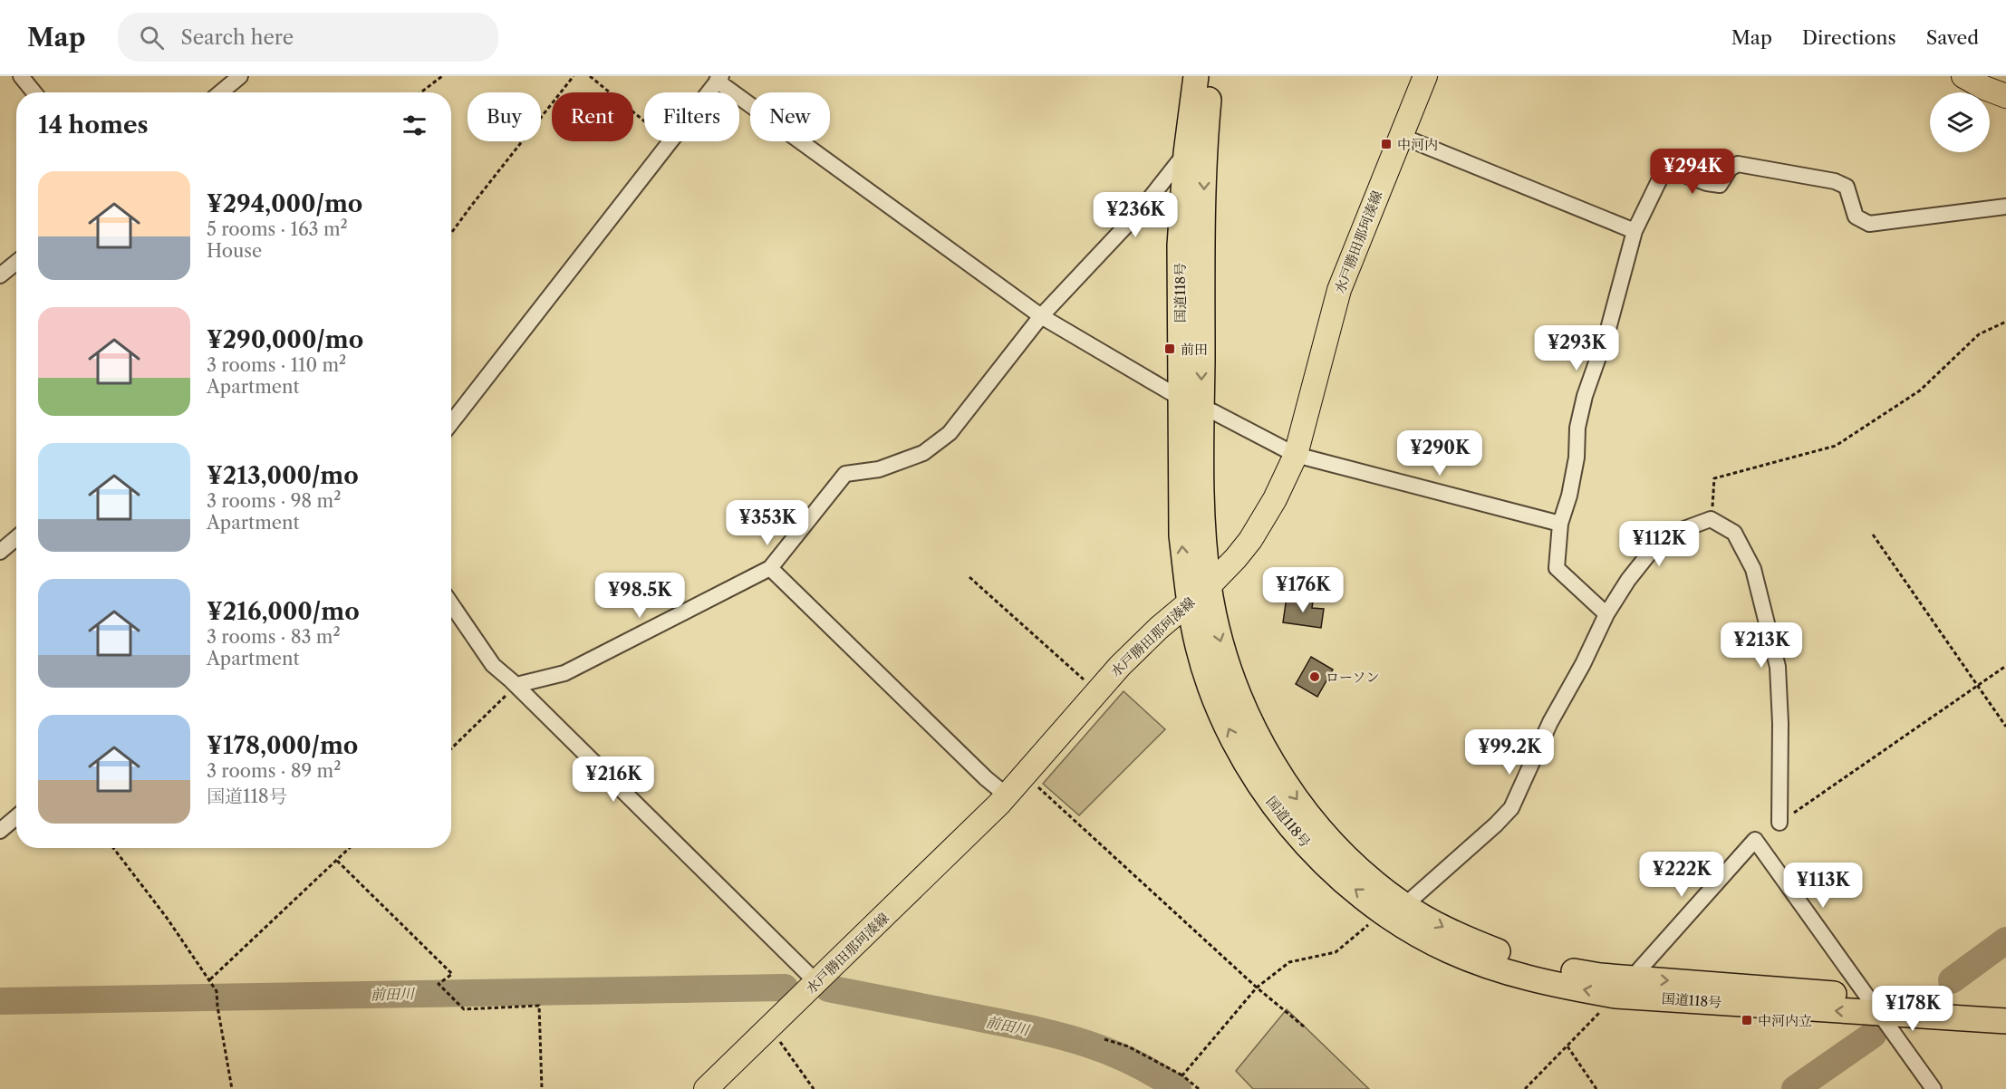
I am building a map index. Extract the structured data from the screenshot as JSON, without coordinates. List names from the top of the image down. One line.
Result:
{"streets":{"highway":["国道118号"],"main road":["水戸勝田那珂湊線"]},"crossings":[["水戸勝田那珂湊線","国道118号"]],"water":["前田川"],"places":{"transit":["中河内","前田","中河内立"],"other":["ローソン"]},"page":{"header":"Map","search":"Search here","nav":["Map","Directions","Saved"],"chip":["Buy","Rent","Filters","New"],"heading":"14 homes","price":["¥294K","¥236K","¥293K","¥290K","¥353K","¥112K","¥176K","¥98.5K","¥213K","¥99.2K","¥216K","¥222K","¥113K","¥178K"],"list":[{"name":"¥294,000/mo","note":"5 rooms · 163 m² · House"},{"name":"¥290,000/mo","note":"3 rooms · 110 m² · Apartment"},{"name":"¥213,000/mo","note":"3 rooms · 98 m² · Apartment"},{"name":"¥216,000/mo","note":"3 rooms · 83 m² · Apartment"},{"name":"¥178,000/mo","note":"3 rooms · 89 m² · 国道118号"}]}}
